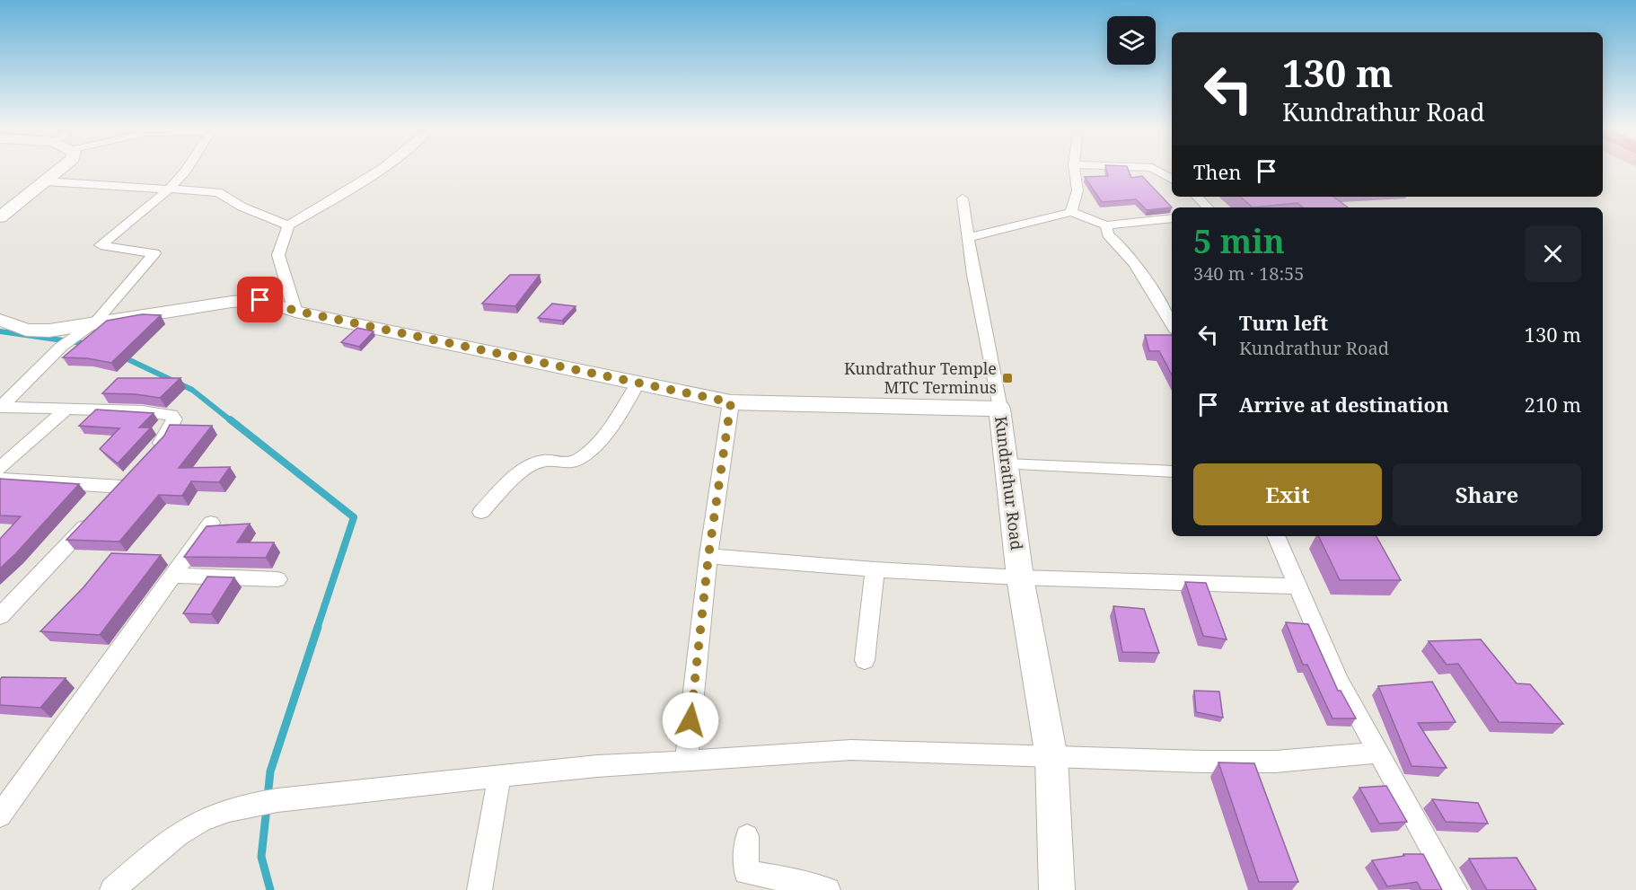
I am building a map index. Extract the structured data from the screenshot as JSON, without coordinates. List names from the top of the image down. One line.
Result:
{"streets":{"street":["Kundrathur Road"]},"places":{"transit":["Kundrathur Temple MTC Terminus"]},"page":{"turn":["130 m","Kundrathur Road"],"then":"Then","heading":["5 min","340 m · 18:55"],"list":[{"name":"Turn left","note":"Kundrathur Road","value":"130 m"},{"name":"Arrive at destination","value":"210 m"}],"buttons":["Exit","Share"]}}
